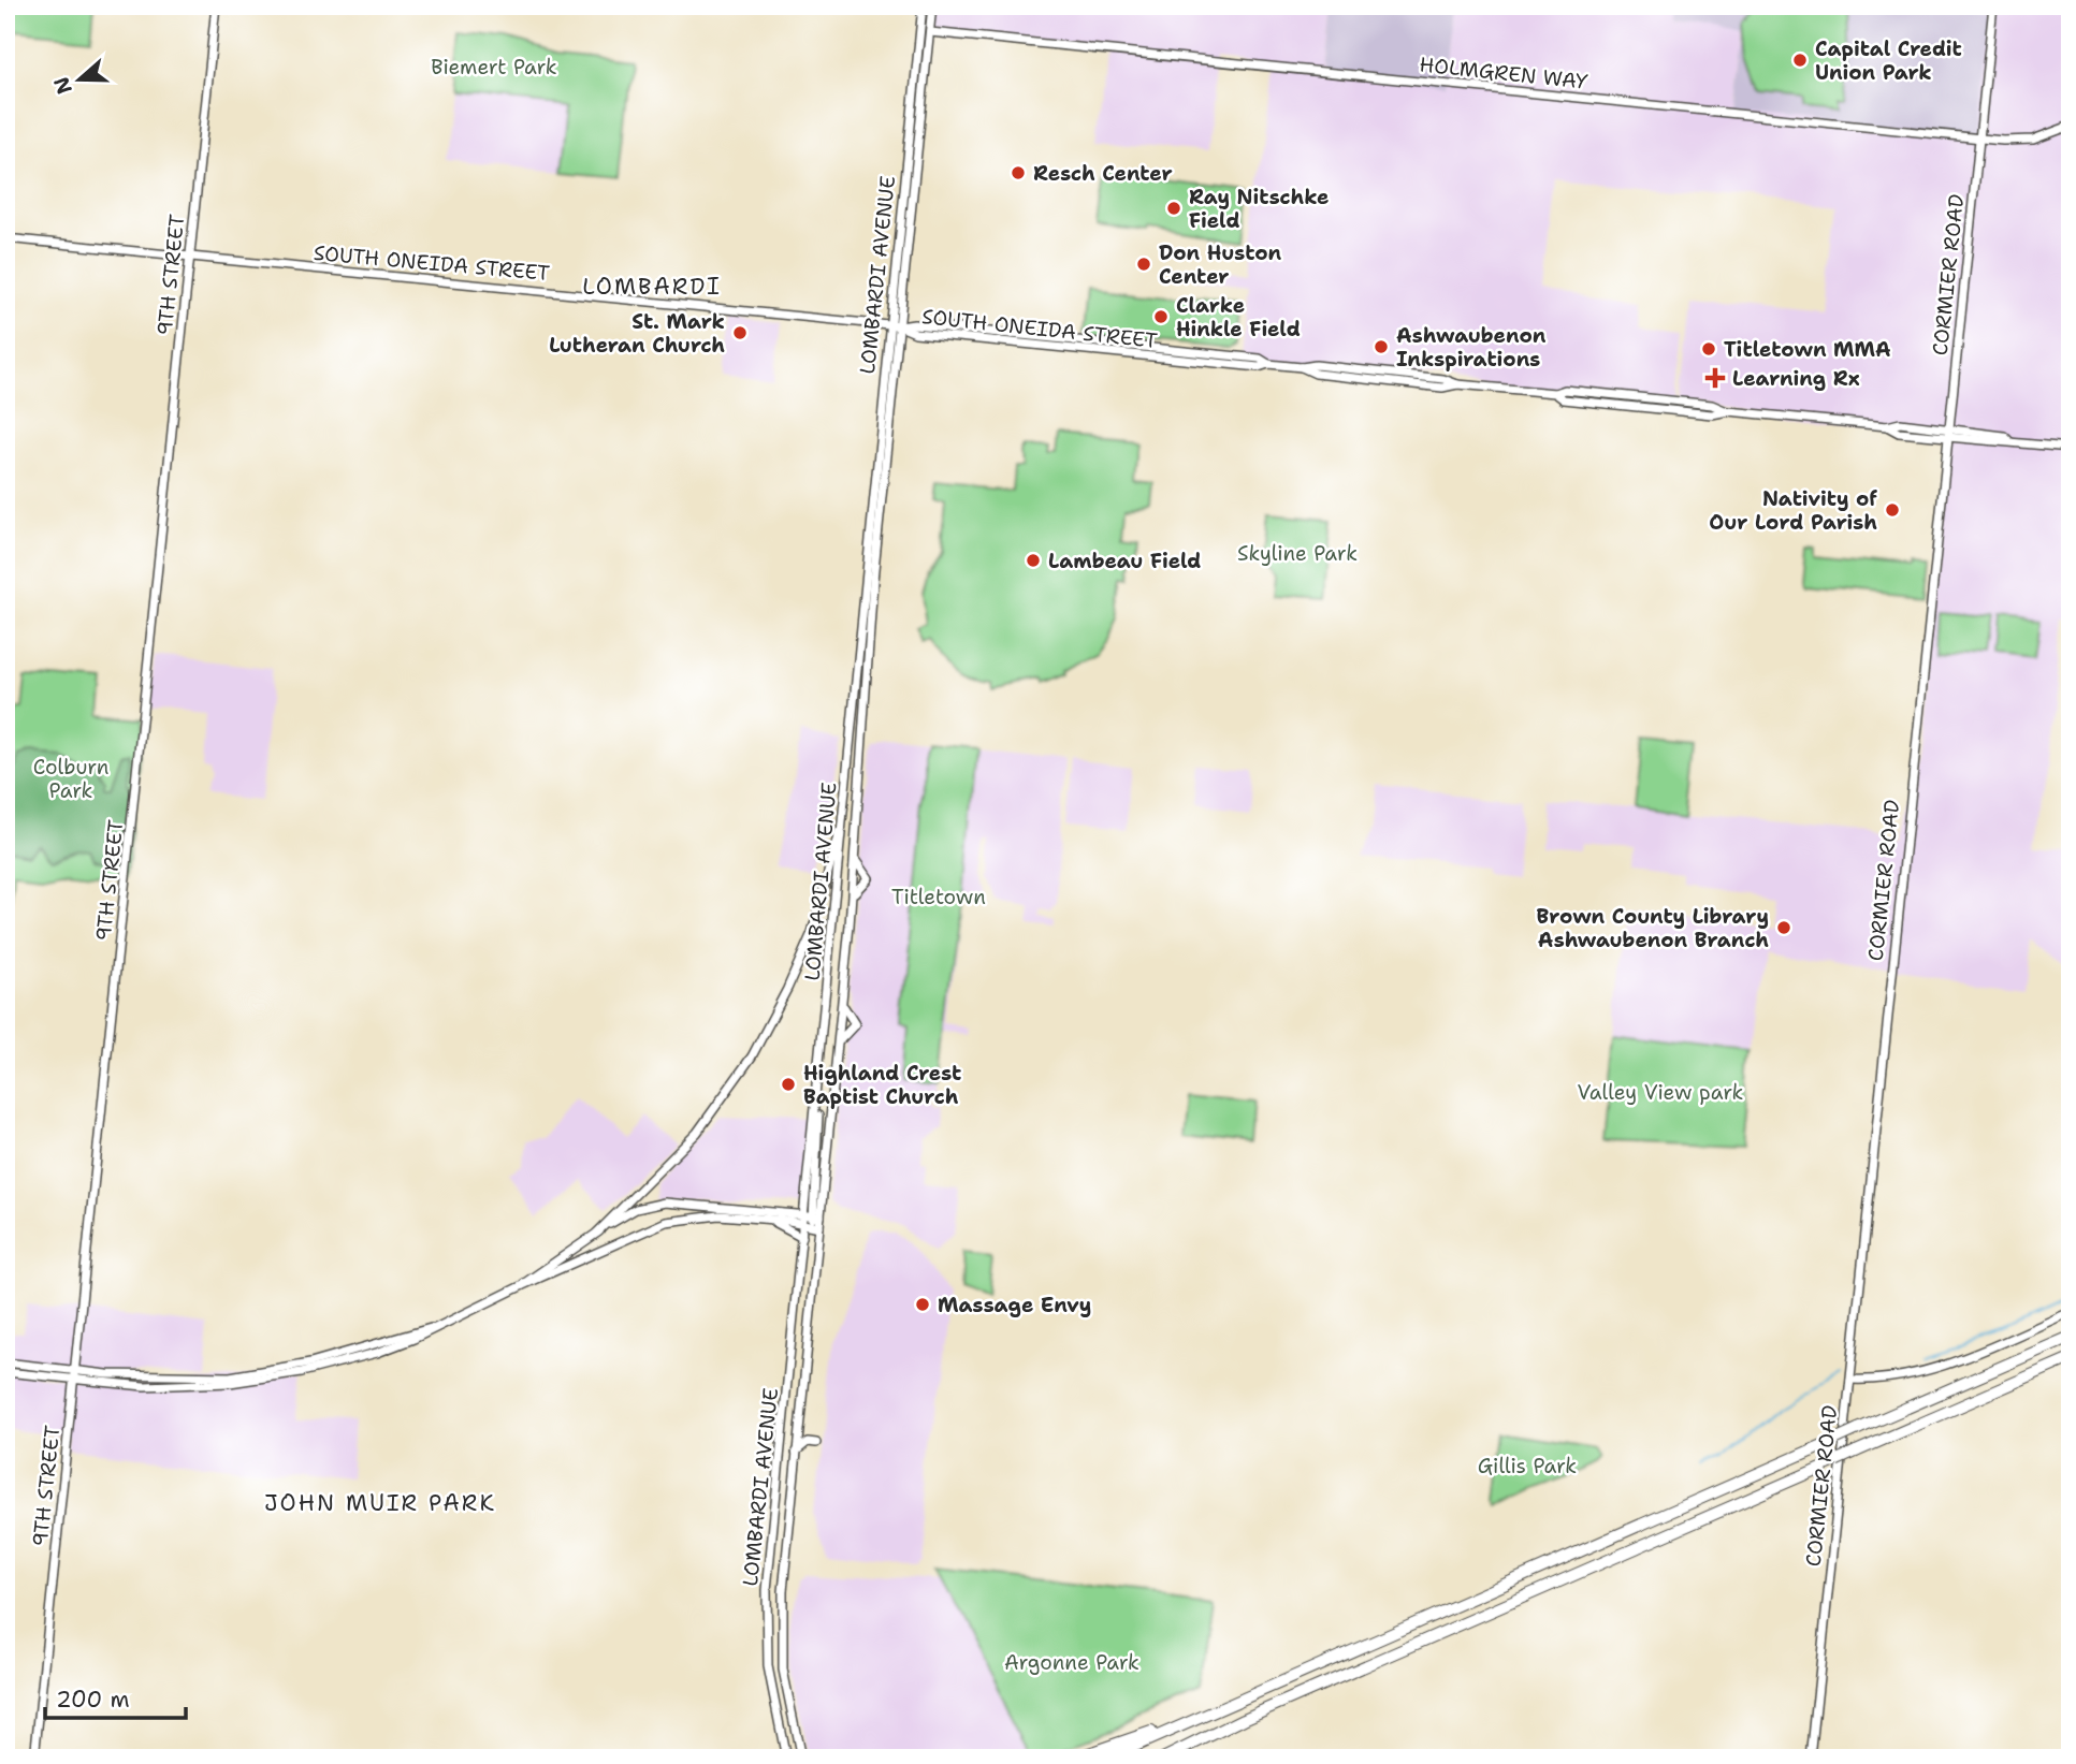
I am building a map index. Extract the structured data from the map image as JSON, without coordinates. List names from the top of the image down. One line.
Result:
{"streets":{"street":["HOLMGREN WAY","SOUTH ONEIDA STREET","9TH STREET","LOMBARDI AVENUE","CORMIER ROAD"]},"crossings":[["HOLMGREN WAY","LOMBARDI AVENUE"],["HOLMGREN WAY","CORMIER ROAD"],["SOUTH ONEIDA STREET","9TH STREET"],["SOUTH ONEIDA STREET","LOMBARDI AVENUE"],["SOUTH ONEIDA STREET","CORMIER ROAD"]],"districts":["LOMBARDI","JOHN MUIR PARK"],"parks":["Biemert Park","Skyline Park","Colburn Park","Titletown","Valley View park","Gillis Park","Argonne Park"],"places":{"other":["Capital Credit Union Park","Resch Center","Ray Nitschke Field","Don Huston Center","Clarke Hinkle Field","St. Mark Lutheran Church","Ashwaubenon Inkspirations","Titletown MMA","Nativity of Our Lord Parish","Lambeau Field","Brown County Library Ashwaubenon Branch","Highland Crest Baptist Church","Massage Envy"],"health":["Learning Rx"]},"scale_bar":"200 m","north":"left"}
